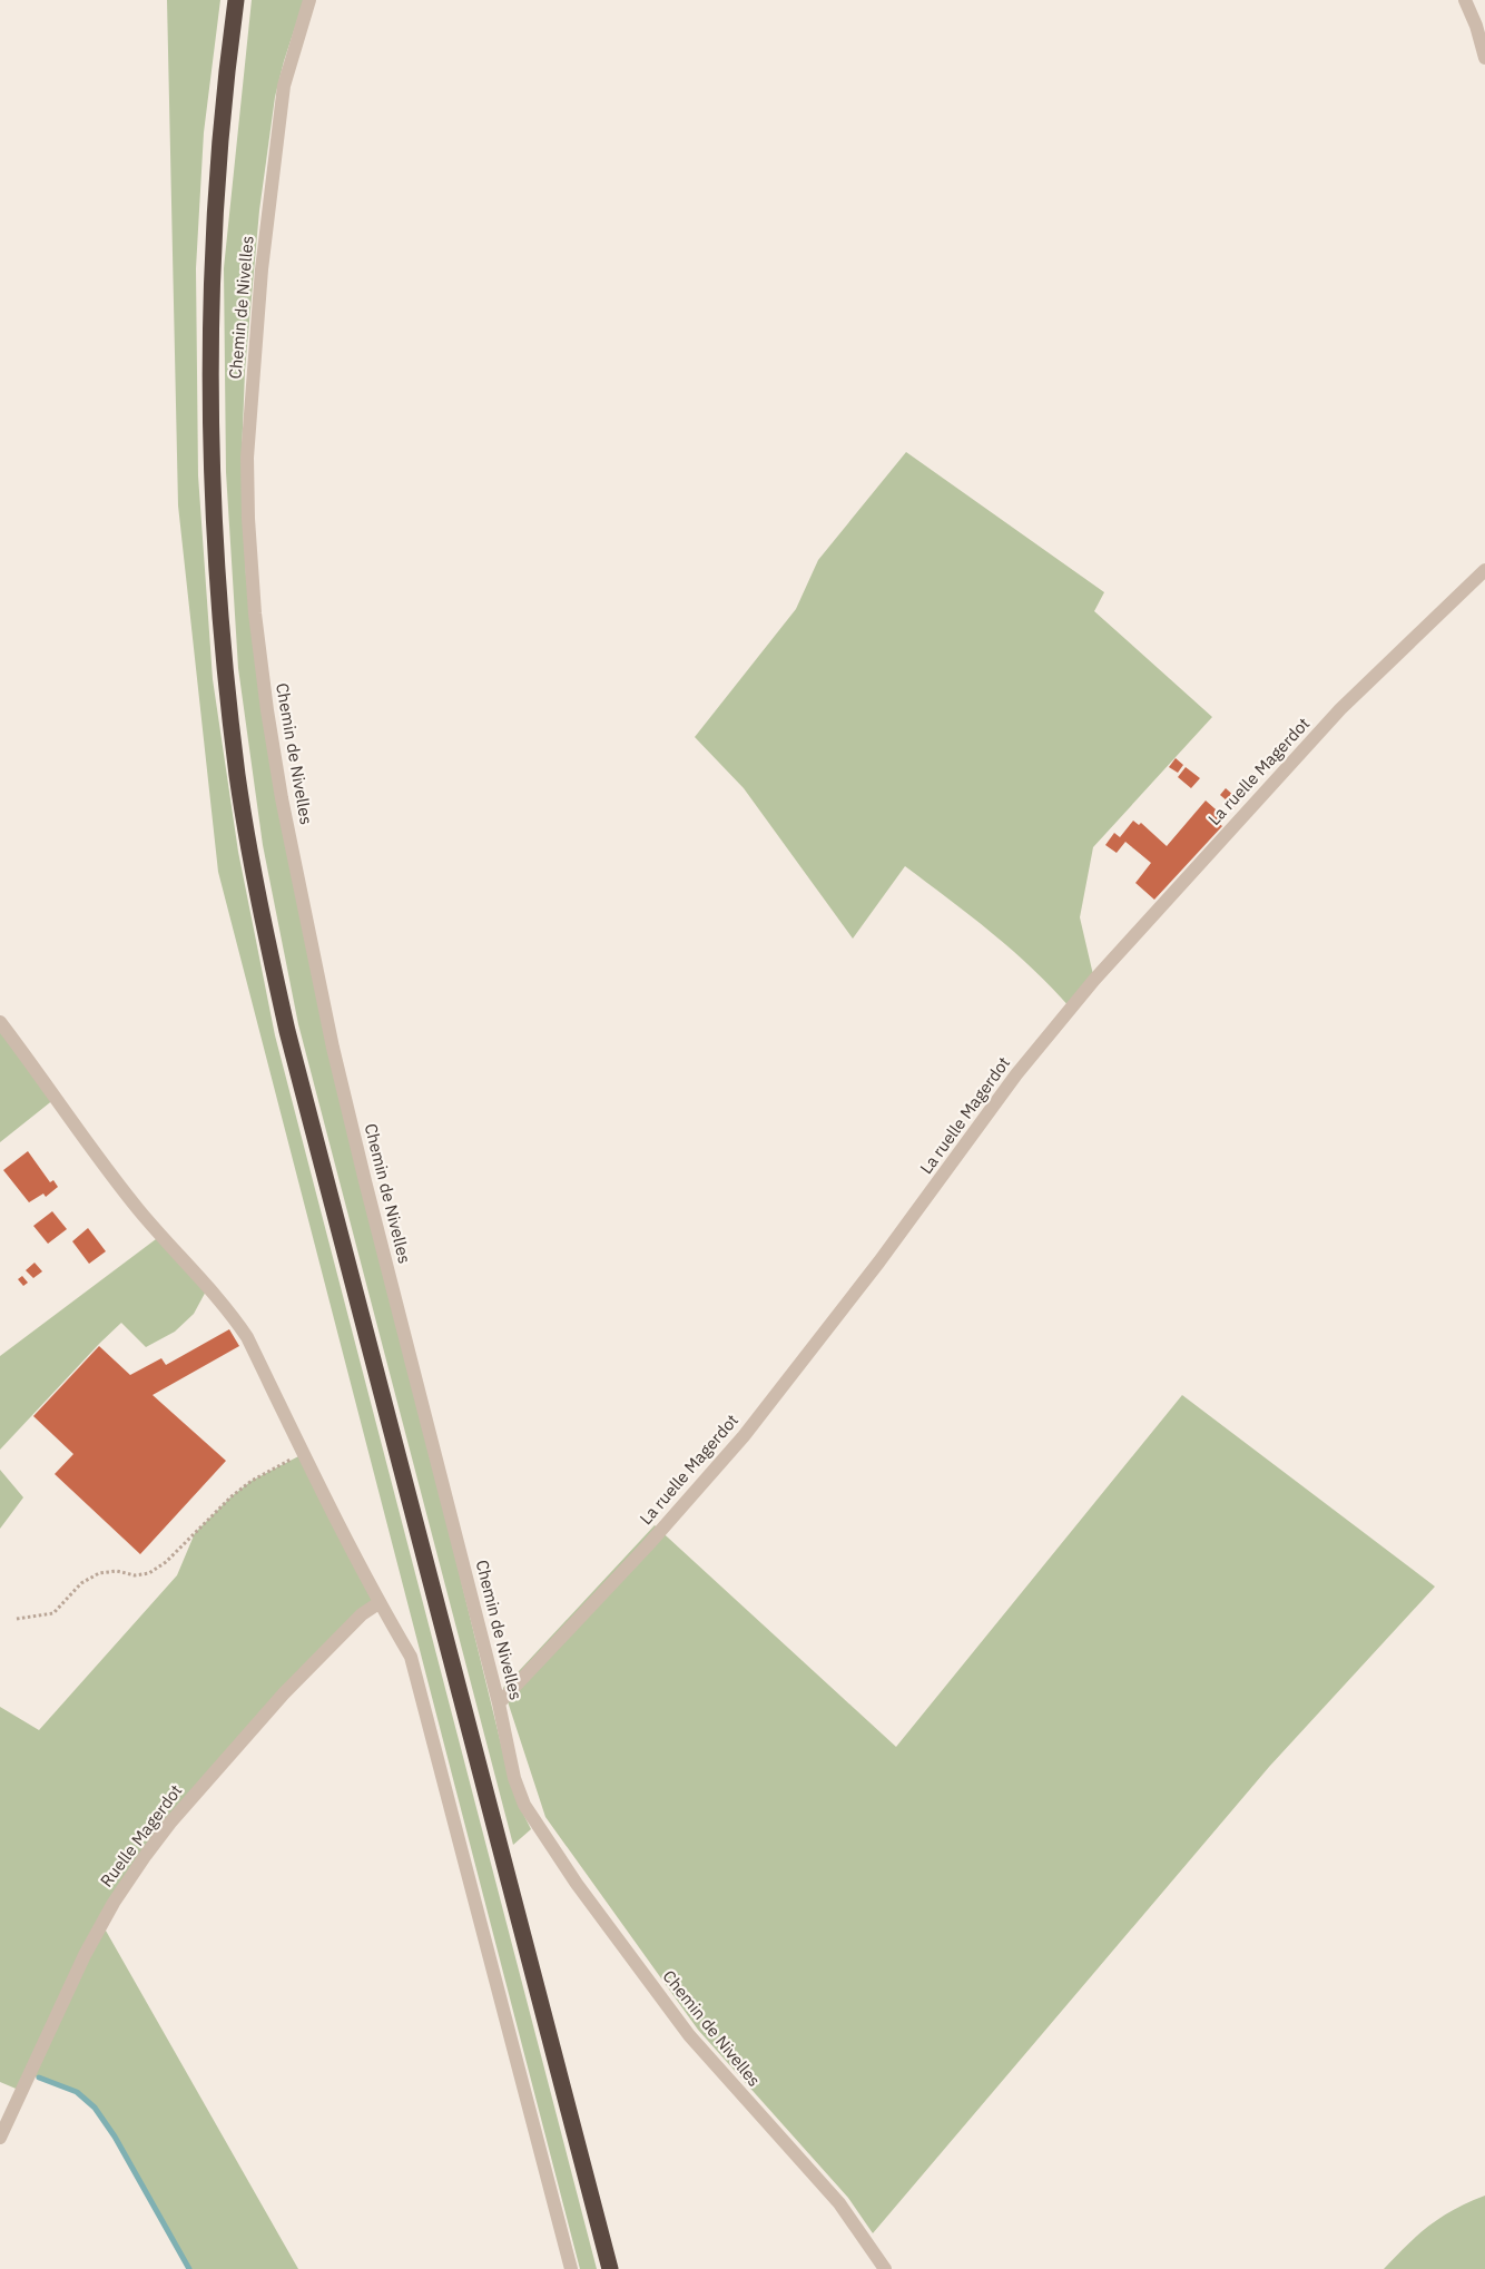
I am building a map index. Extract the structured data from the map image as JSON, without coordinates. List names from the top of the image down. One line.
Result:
{"streets":{"street":["Chemin de Nivelles","La ruelle Magerdot","Ruelle Magerdot"]},"crossings":[["Chemin de Nivelles","La ruelle Magerdot"]]}
